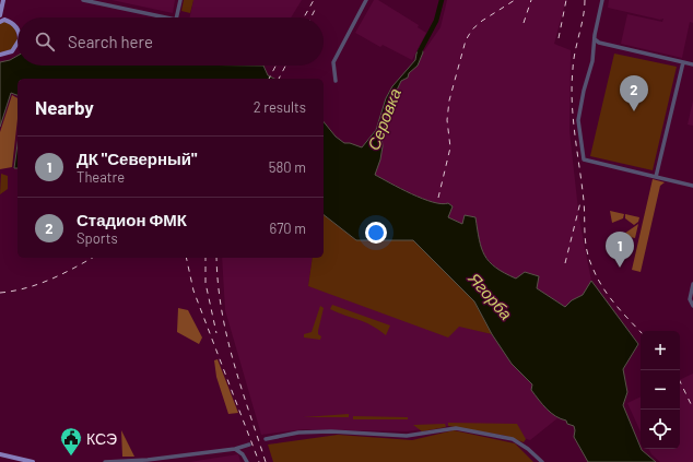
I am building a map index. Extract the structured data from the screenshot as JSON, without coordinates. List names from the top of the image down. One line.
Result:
{"water":["Серовка","Ягорба"],"places":{"public building":["КСЭ"]},"page":{"search":"Search here","pins":["2","1"],"heading":["Nearby","2 results"],"list":[{"mark":"1","name":"ДК \"Северный\"","note":"Theatre","value":"580 m"},{"mark":"2","name":"Стадион ФМК","note":"Sports","value":"670 m"}],"map_buttons":["+","−"]}}
